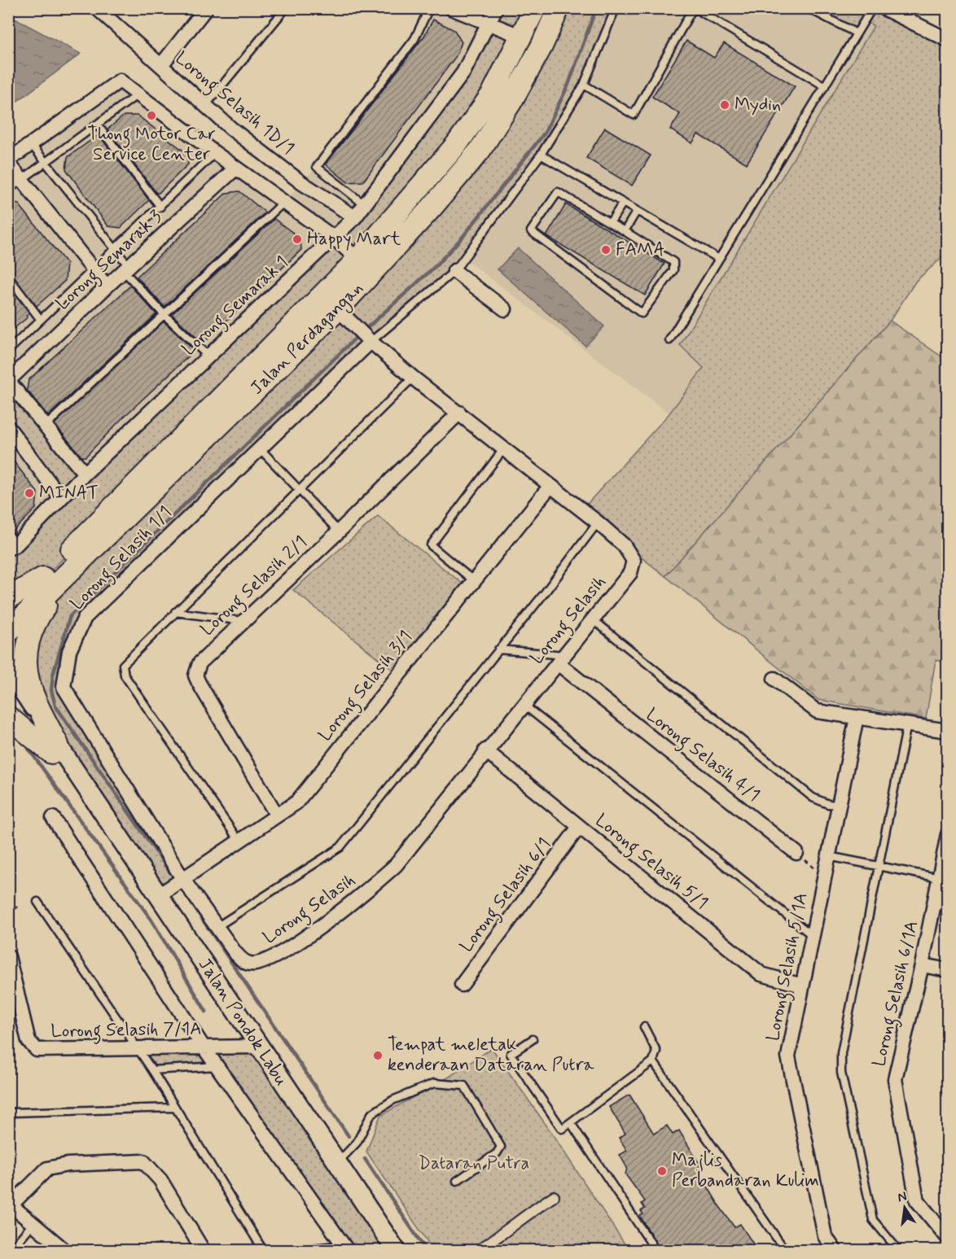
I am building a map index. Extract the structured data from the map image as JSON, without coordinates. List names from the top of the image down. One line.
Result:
{"streets":{"main road":["Jalan Perdagangan","Jalan Pondok Labu"],"street":["Lorong Selasih 1D/1","Lorong Semarak 3","Lorong Semarak 1","Lorong Selasih 1/1","Lorong Selasih 2/1","Lorong Selasih","Lorong Selasih 3/1","Lorong Selasih 4/1","Lorong Selasih 5/1","Lorong Selasih 6/1","Lorong Selasih 5/1A","Lorong Selasih 6/1A","Lorong Selasih 7/1A"]},"crossings":[["Lorong Selasih 1D/1","Lorong Semarak 1"],["Jalan Perdagangan","Lorong Selasih"],["Lorong Selasih 1/1","Lorong Selasih"],["Lorong Selasih 1/1","Lorong Selasih 3/1"],["Lorong Selasih 2/1","Lorong Selasih"],["Lorong Selasih 2/1","Lorong Selasih 3/1"],["Lorong Selasih","Lorong Selasih 3/1"],["Lorong Selasih","Lorong Selasih 4/1"],["Lorong Selasih","Lorong Selasih 5/1"],["Lorong Selasih 3/1","Jalan Pondok Labu"],["Lorong Selasih 5/1","Lorong Selasih 6/1"],["Lorong Selasih 5/1","Lorong Selasih 5/1A"],["Jalan Pondok Labu","Lorong Selasih 7/1A"]],"parks":["Dataran Putra"],"places":["Mydin","Thong Motor Car Service Center","Happy Mart","FAMA","MINAT","Tempat meletak kenderaan Dataran Putra","Majlis Perbandaran Kulim"],"north":"top"}
